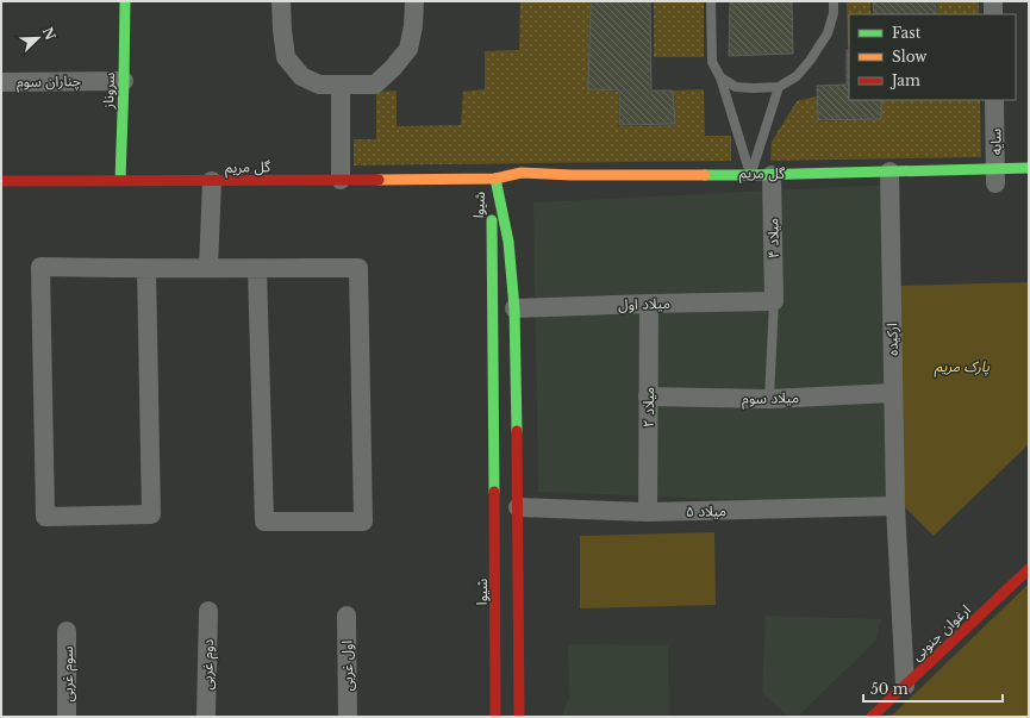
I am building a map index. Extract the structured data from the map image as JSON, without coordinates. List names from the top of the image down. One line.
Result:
{"streets":{"street":["چناران سوم","سروناز","سایه","گل مریم","شیوا","میلاد ۴","میلاد اول","ارکیده","میلاد سوم","میلاد ۲","میلاد ۵","ارغوان جنوبی","دوم غربی","اول غربی","سوم غربی"]},"crossings":[["چناران سوم","سروناز"],["سروناز","گل مریم"],["سایه","گل مریم"],["گل مریم","شیوا"],["گل مریم","میلاد ۴"],["گل مریم","ارکیده"],["شیوا","میلاد اول"],["شیوا","میلاد ۵"],["میلاد ۴","میلاد اول"],["میلاد اول","میلاد ۲"],["ارکیده","میلاد سوم"],["ارکیده","میلاد ۵"],["ارکیده","ارغوان جنوبی"],["میلاد سوم","میلاد ۲"],["میلاد ۲","میلاد ۵"]],"parks":["پارک مریم"],"legend":["Fast","Slow","Jam"],"scale_bar":"50 m","north":"top right"}
